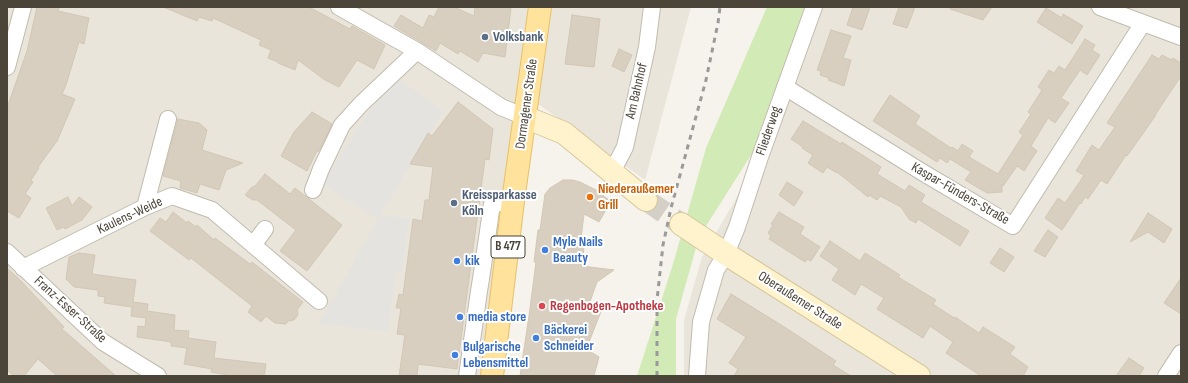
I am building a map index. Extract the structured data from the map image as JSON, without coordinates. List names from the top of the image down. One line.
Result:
{"streets":{"main road":["Dormagener Straße","B 477","Oberaußemer Straße"],"street":["Am Bahnhof","Fliederweg","Kaspar-Fünders-Straße","Kaulens-Weide","Franz-Esser-Straße"]},"crossings":[["Fliederweg","Kaspar-Fünders-Straße"],["Fliederweg","Oberaußemer Straße"],["Kaulens-Weide","Franz-Esser-Straße"]],"places":["Volksbank","Niederaußemer Grill","Kreissparkasse Köln","Myle Nails Beauty","kik","Regenbogen-Apotheke","media store","Bäckerei Schneider","Bulgarische Lebensmittel"]}
